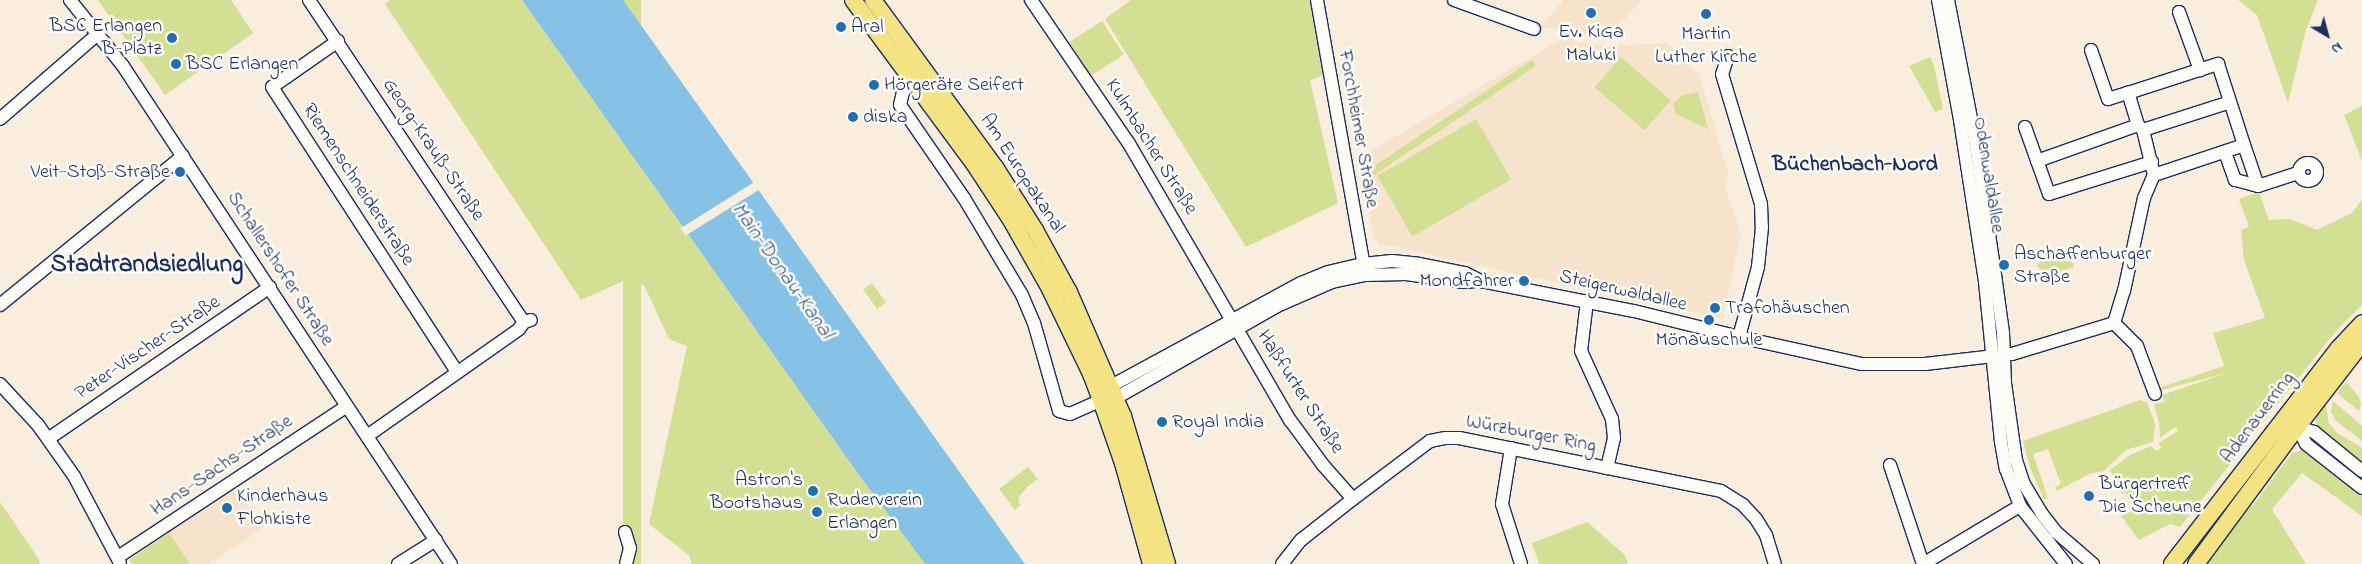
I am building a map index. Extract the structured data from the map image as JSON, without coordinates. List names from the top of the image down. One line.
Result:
{"streets":{"main road":["Am Europakanal","Adenauerring"],"street":["Forchheimer Straße","Kulmbacher Straße","Georg-Krauß-Straße","Odenwaldallee","Riemenschneiderstraße","Schallershofer Straße","Steigerwaldallee","Peter-Vischer-Straße","Haßfurter Straße","Würzburger Ring","Hans-Sachs-Straße"]},"crossings":[["Forchheimer Straße","Steigerwaldallee"],["Kulmbacher Straße","Steigerwaldallee"],["Kulmbacher Straße","Haßfurter Straße"],["Georg-Krauß-Straße","Riemenschneiderstraße"],["Georg-Krauß-Straße","Schallershofer Straße"],["Am Europakanal","Steigerwaldallee"],["Odenwaldallee","Steigerwaldallee"],["Schallershofer Straße","Peter-Vischer-Straße"],["Schallershofer Straße","Hans-Sachs-Straße"],["Steigerwaldallee","Haßfurter Straße"],["Haßfurter Straße","Würzburger Ring"]],"districts":["Büchenbach-Nord","Stadtrandsiedlung"],"water":["Main-Donau-Kanal"],"places":["Ev. KiGa Maluki","Martin Luther Kirche","Aral","BSC Erlangen B-Platz","BSC Erlangen","Hörgeräte Seifert","diska","Veit-Stoß-Straße","Aschaffenburger Straße","Mondfahrer","Trafohäuschen","Mönauschule","Royal India","Astron's Bootshaus","Bürgertreff Die Scheune","Kinderhaus Flohkiste","Ruderverein Erlangen"],"north":"bottom right"}
